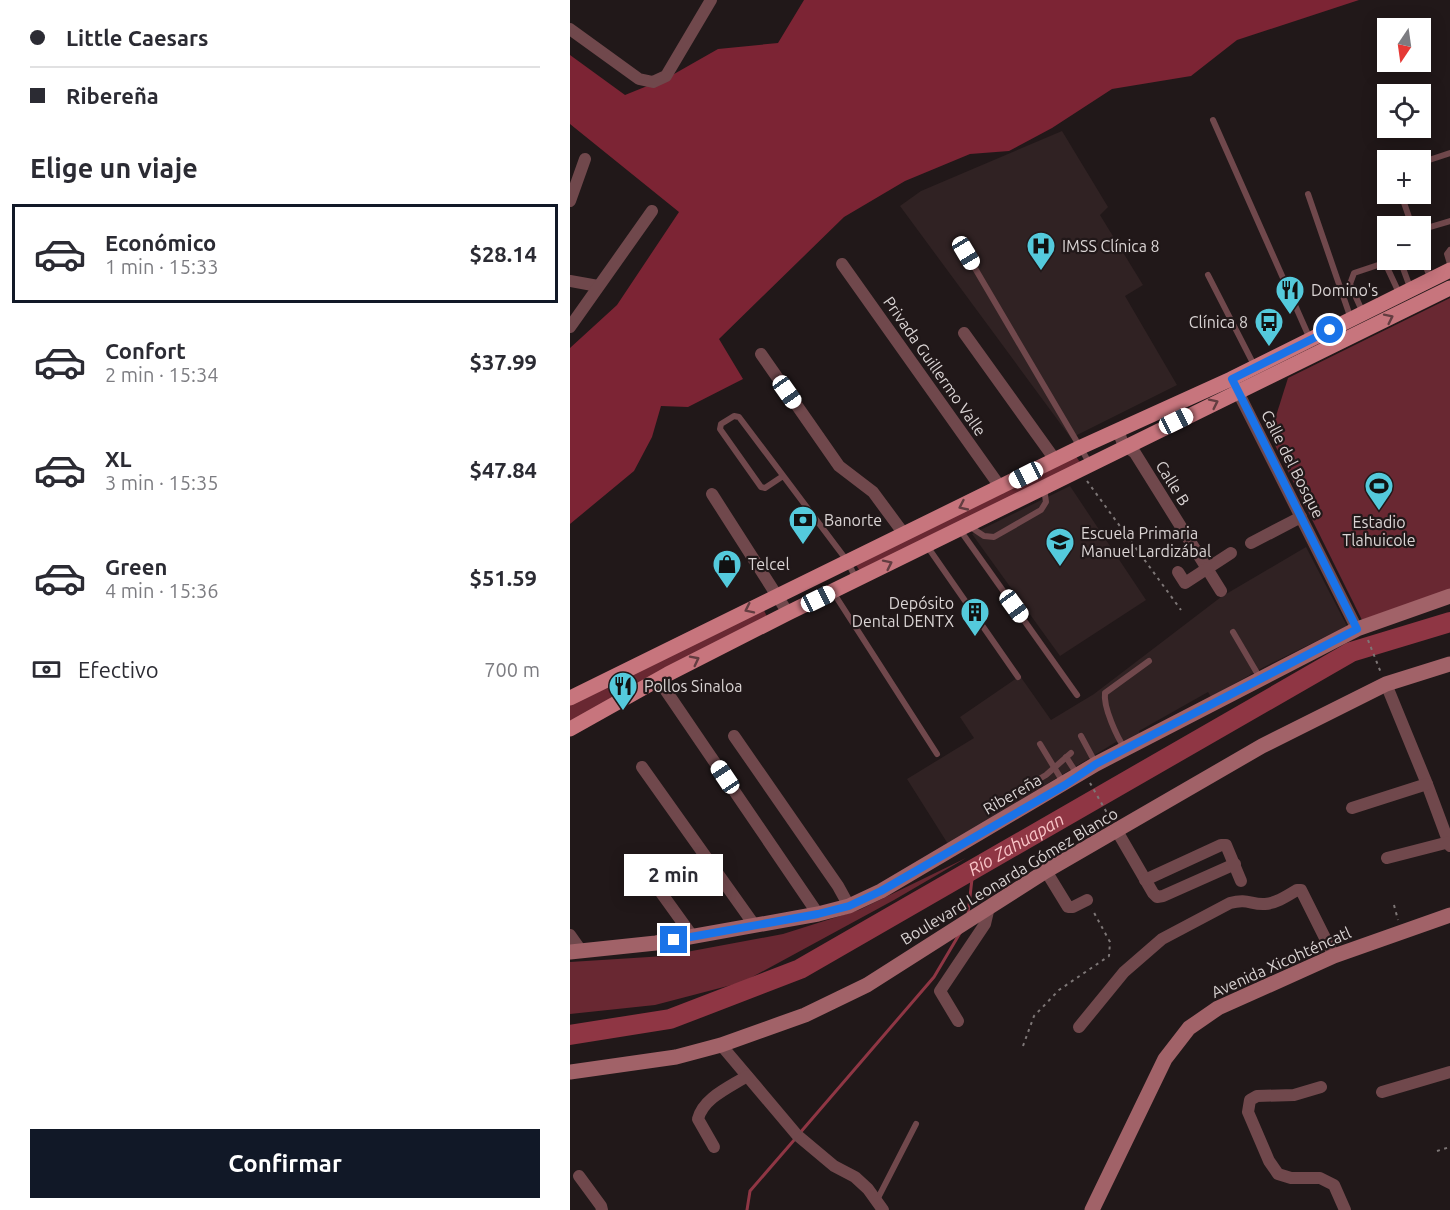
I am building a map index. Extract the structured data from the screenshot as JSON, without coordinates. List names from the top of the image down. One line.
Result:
{"streets":{"street":["Privada Guillermo Valle","Calle del Bosque","Calle B","Ribereña","Boulevard Leonarda Gómez Blanco","Avenida Xicohténcatl"]},"crossings":[["Calle del Bosque","Ribereña"]],"water":["Río Zahuapan"],"places":{"hospital":["IMSS Clínica 8"],"restaurant":["Domino's","Pollos Sinaloa"],"bus stop":["Clínica 8"],"sports":["Estadio Tlahuicole"],"bank":["Banorte"],"school or university":["Escuela Primaria Manuel Lardizábal"],"shop":["Telcel"],"building":["Depósito Dental DENTX"]},"north":"bottom","page":{"banner":["Little Caesars","Ribereña"],"map_buttons":["+","−"],"heading":"Elige un viaje","list":[{"name":"Económico","note":"1 min · 15:33","value":"$28.14"},{"name":"Confort","note":"2 min · 15:34","value":"$37.99"},{"name":"XL","note":"3 min · 15:35","value":"$47.84"},{"name":"Green","note":"4 min · 15:36","value":"$51.59"}],"pay":["Efectivo","700 m"],"bubble":"2 min","buttons":"Confirmar"}}
